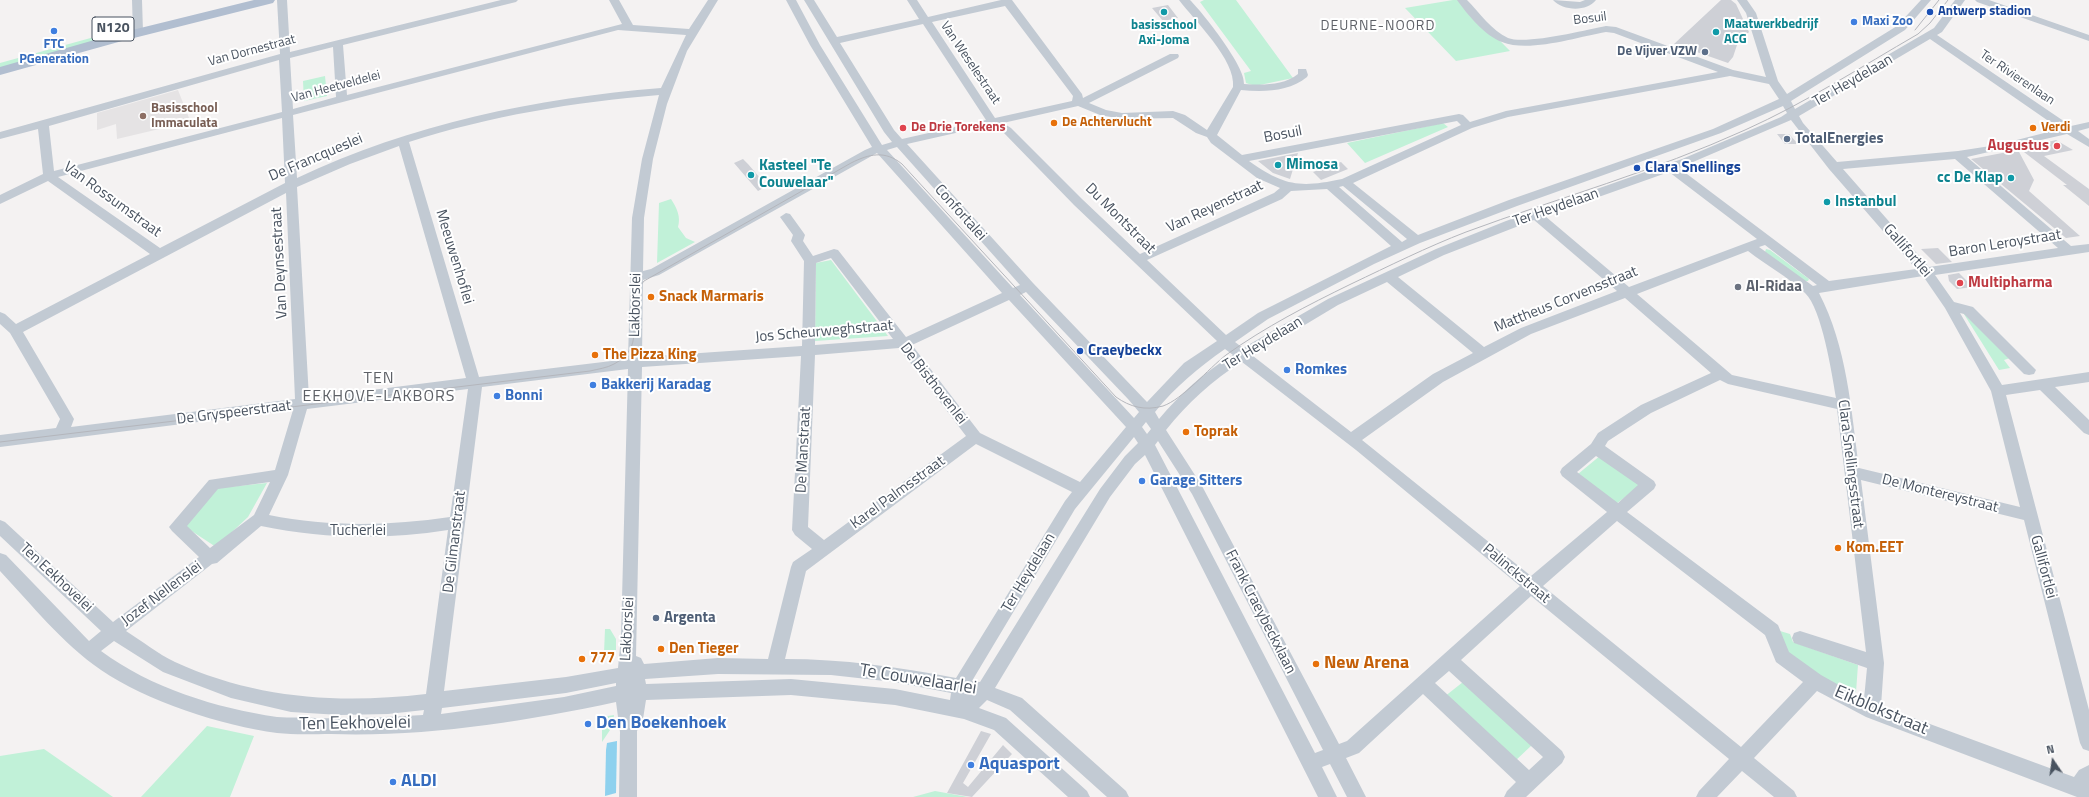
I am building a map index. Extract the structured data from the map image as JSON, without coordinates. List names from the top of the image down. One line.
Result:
{"streets":{"main road":["N120"],"street":["Bosuil","Van Dornestraat","Van Weselestraat","Ter Rivierenlaan","Ter Heydelaan","Van Heetveldelei","De Francqueslei","Van Rossumstraat","Van Reyenstraat","Confortalei","Du Montstraat","Baron Leroystraat","Gallifortlei","Meeuwenhoflei","Van Deynsestraat","Mattheus Corvensstraat","Lakborslei","Jos Scheurweghstraat","De Bisthovenlei","De Gryspeerstraat","De Manstraat","Clara Snellingsstraat","Karel Palmsstraat","De Montereystraat","Tucherlei","De Gilmanstraat","Palinckstraat","Ten Eekhovelei","Jozef Nellenslei","Frank Craeybeckxlaan","Te Couwelaarlei","Eikblokstraat"]},"crossings":[["Bosuil","Gallifortlei"],["Van Dornestraat","Van Rossumstraat"],["Van Dornestraat","Van Deynsestraat"],["Van Weselestraat","Du Montstraat"],["Ter Rivierenlaan","Ter Heydelaan"],["Ter Heydelaan","Confortalei"],["Ter Heydelaan","Du Montstraat"],["Ter Heydelaan","Gallifortlei"],["Ter Heydelaan","De Bisthovenlei"],["Ter Heydelaan","Palinckstraat"],["Ter Heydelaan","Frank Craeybeckxlaan"],["Ter Heydelaan","Te Couwelaarlei"],["Van Heetveldelei","Van Rossumstraat"],["Van Heetveldelei","Van Deynsestraat"],["Van Heetveldelei","Lakborslei"],["De Francqueslei","Van Rossumstraat"],["De Francqueslei","Meeuwenhoflei"],["De Francqueslei","Van Deynsestraat"],["De Francqueslei","Lakborslei"],["Van Reyenstraat","Du Montstraat"],["Confortalei","Jos Scheurweghstraat"],["Du Montstraat","Palinckstraat"],["Baron Leroystraat","Gallifortlei"],["Gallifortlei","De Montereystraat"],["Meeuwenhoflei","De Gryspeerstraat"],["Meeuwenhoflei","De Gilmanstraat"],["Van Deynsestraat","De Gryspeerstraat"],["Van Deynsestraat","Jozef Nellenslei"],["Mattheus Corvensstraat","Clara Snellingsstraat"],["Mattheus Corvensstraat","Palinckstraat"],["Lakborslei","Jos Scheurweghstraat"],["Lakborslei","De Gryspeerstraat"],["Lakborslei","Ten Eekhovelei"],["Lakborslei","Te Couwelaarlei"],["Jos Scheurweghstraat","De Bisthovenlei"],["Jos Scheurweghstraat","De Gryspeerstraat"],["Jos Scheurweghstraat","De Manstraat"],["De Bisthovenlei","De Manstraat"],["De Bisthovenlei","Karel Palmsstraat"],["De Gryspeerstraat","De Gilmanstraat"],["De Gryspeerstraat","Jozef Nellenslei"],["De Manstraat","Karel Palmsstraat"],["Clara Snellingsstraat","De Montereystraat"],["Clara Snellingsstraat","Eikblokstraat"],["Tucherlei","De Gilmanstraat"],["Tucherlei","Jozef Nellenslei"],["De Gilmanstraat","Ten Eekhovelei"],["Ten Eekhovelei","Jozef Nellenslei"],["Ten Eekhovelei","Te Couwelaarlei"]],"districts":["DEURNE-NOORD","TEN EEKHOVE-LAKBORS"],"places":["basisschool Axi-Joma","Antwerp stadion","Maxi Zoo","FTC PGeneration","Maatwerkbedrijf ACG","De Vijver VZW","Basisschool Immaculata","De Achtervlucht","De Drie Torekens","Verdi","TotalEnergies","Augustus","Mimosa","Clara Snellings","Kasteel \"Te Couwelaar\"","cc De Klap","Instanbul","Multipharma","Al-Ridaa","Snack Marmaris","Craeybeckx","The Pizza King","Romkes","Bakkerij Karadag","Bonni","Toprak","Garage Sitters","Kom.EET","Argenta","Den Tieger","777","New Arena","Den Boekenhoek","Aquasport","ALDI"],"north":"top"}
